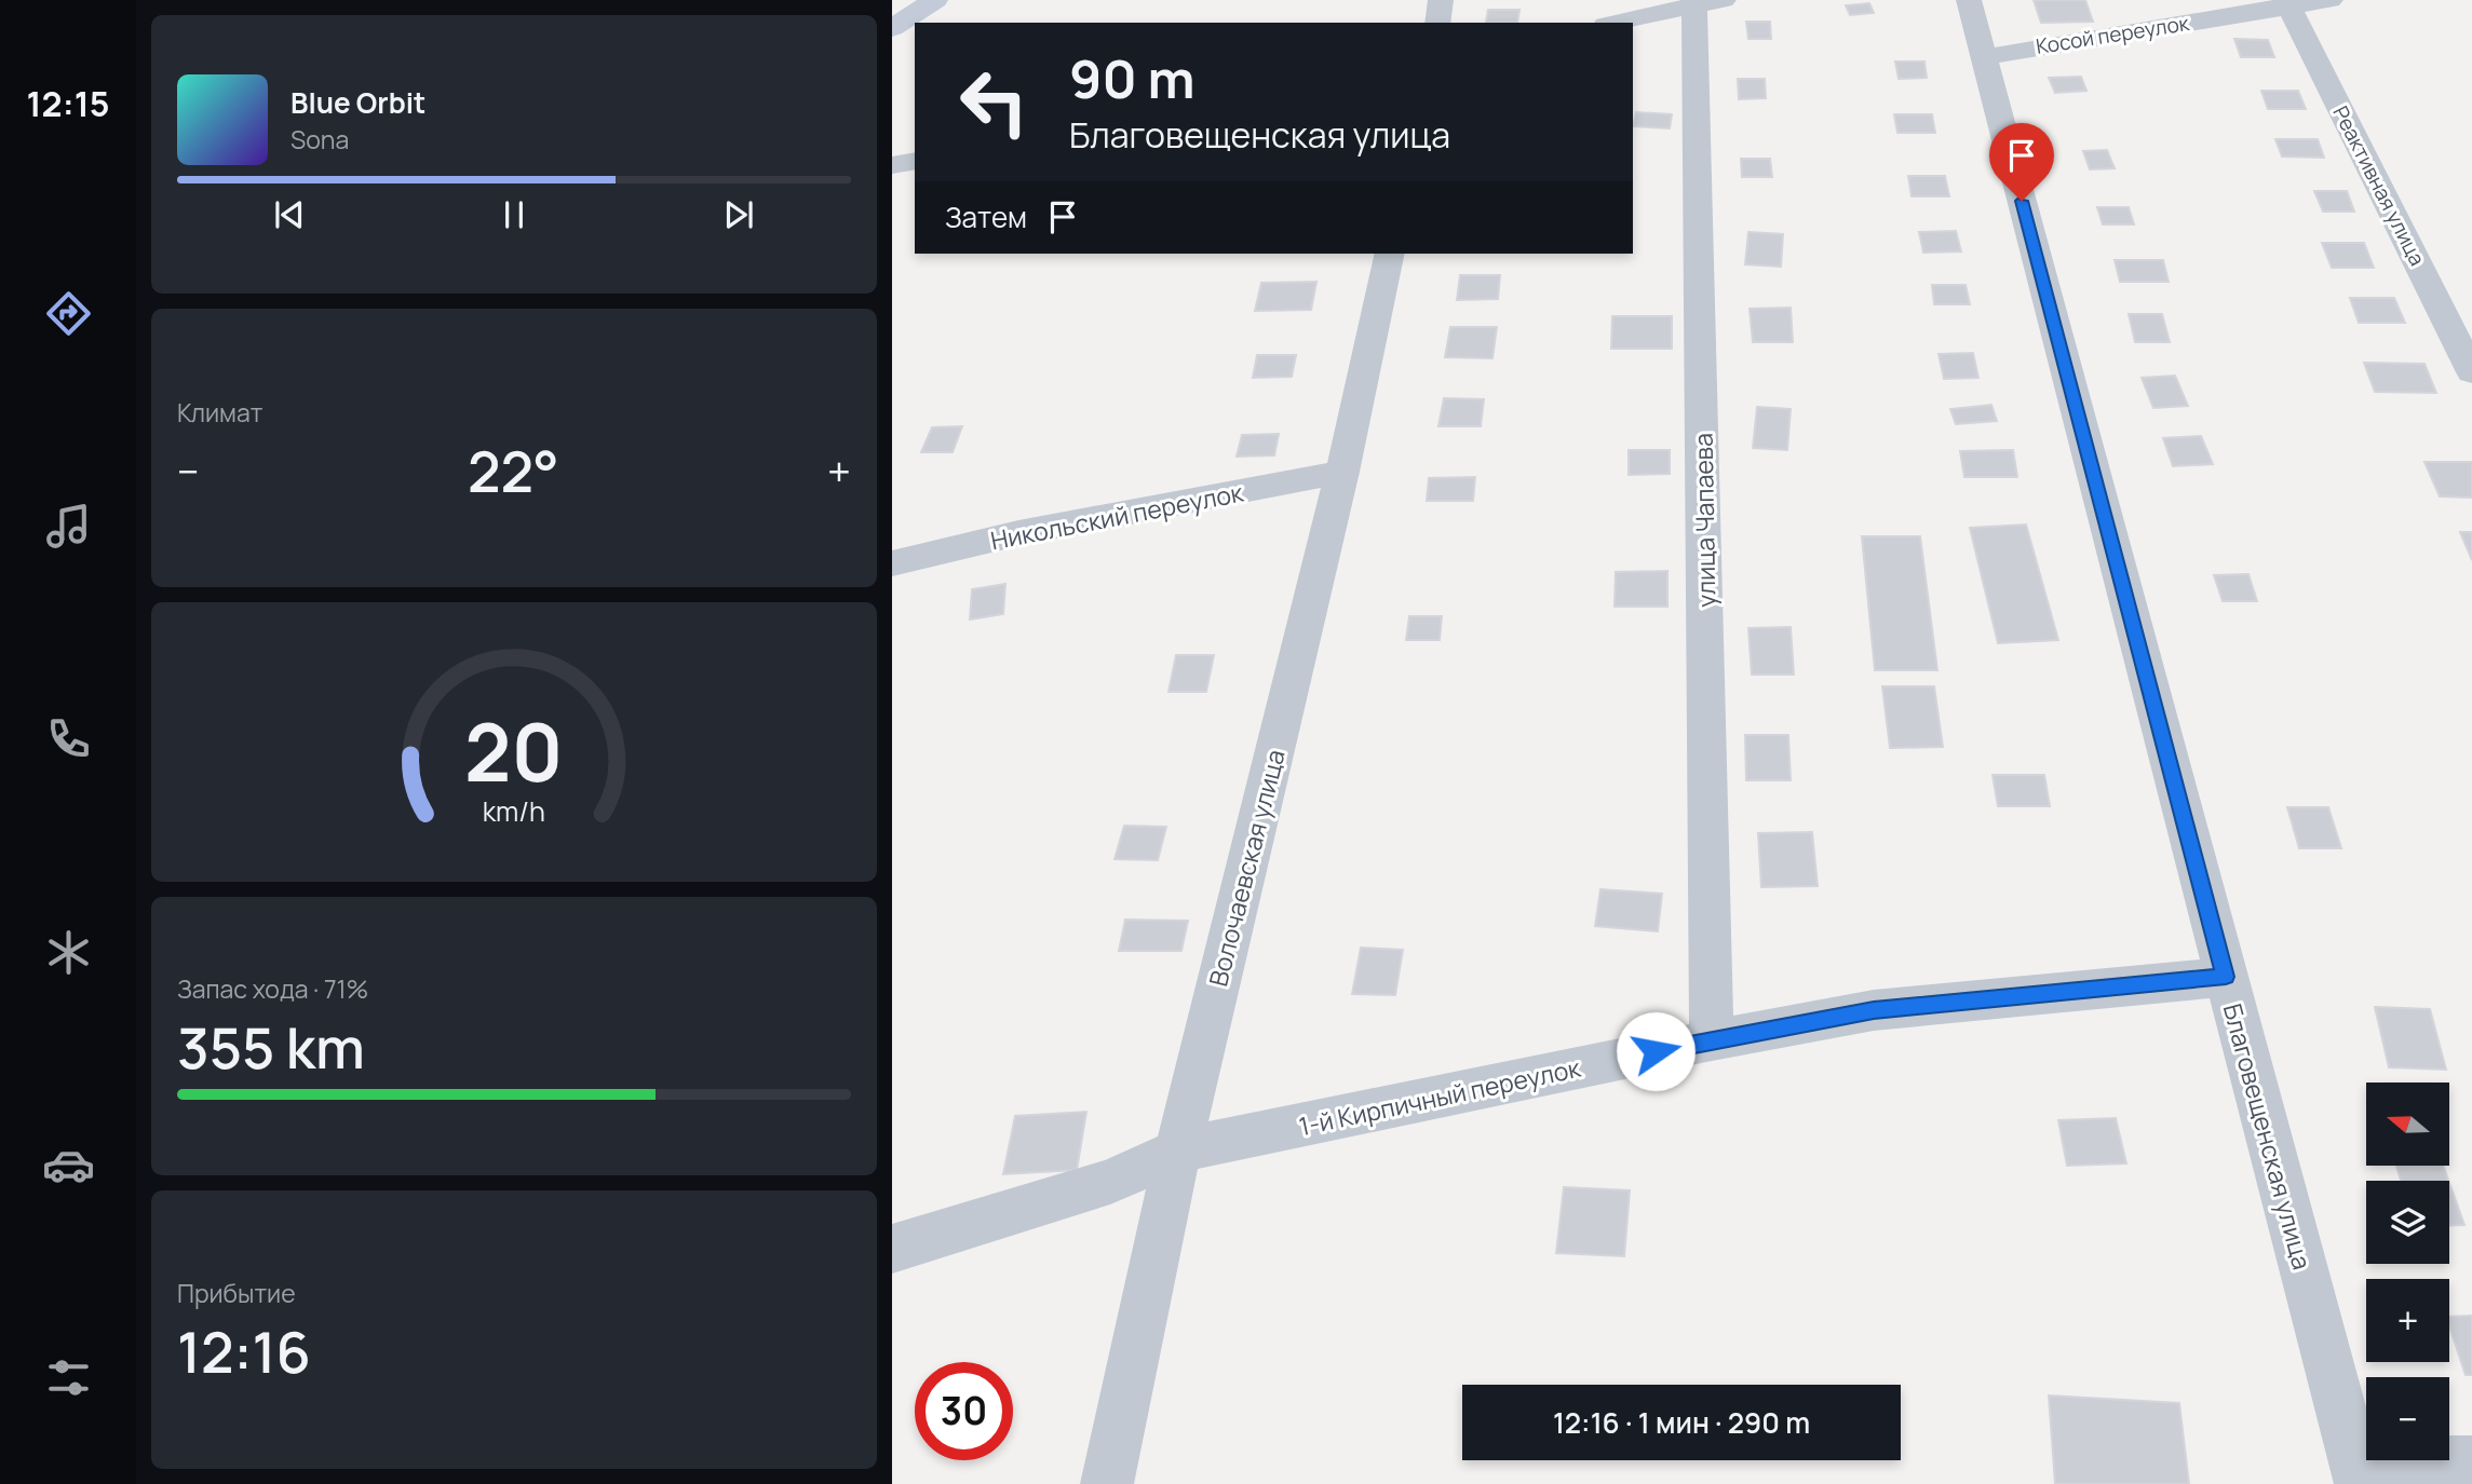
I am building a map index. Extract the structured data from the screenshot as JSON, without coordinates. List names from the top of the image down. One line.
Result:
{"streets":{"street":["Косой переулок","Реактивная улица","Никольский переулок","улица Чапаева","Волочаевская улица","1-й Кирпичный переулок","Благовещенская улица"]},"crossings":[["Косой переулок","Реактивная улица"],["Косой переулок","Благовещенская улица"],["Никольский переулок","Волочаевская улица"],["улица Чапаева","1-й Кирпичный переулок"],["Волочаевская улица","1-й Кирпичный переулок"],["1-й Кирпичный переулок","Благовещенская улица"]],"north":"left","page":{"tabs":"12:15","turn":["90 m","Благовещенская улица"],"song":["Blue Orbit","Sona"],"then":"Затем","tile":["Климат",["Запас хода · 71%","355 km"],["Прибытие","12:16"]],"heat":["−","22°","+"],"map_buttons":["+","−"],"limit":"30","trip":"12:16 · 1 мин · 290 m","gauge":["20","km/h"]}}
